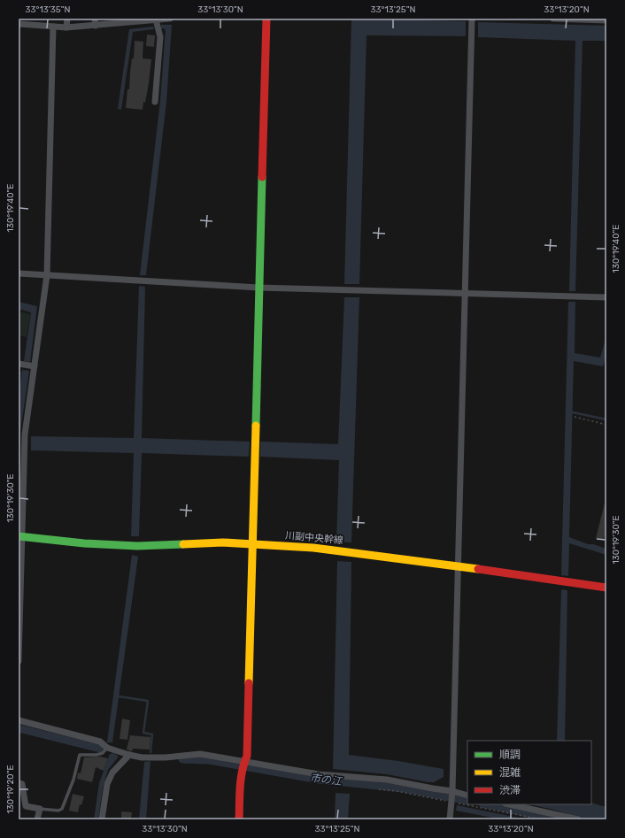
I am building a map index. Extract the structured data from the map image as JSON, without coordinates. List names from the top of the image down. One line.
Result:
{"streets":{"street":["川副中央幹線"]},"water":["市の江"],"legend":["順調","混雑","渋滞"],"coordinates":["33°13'35\"N","33°13'30\"N","33°13'25\"N","33°13'20\"N","130°19'40\"E","130°19'30\"E","130°19'20\"E"]}
